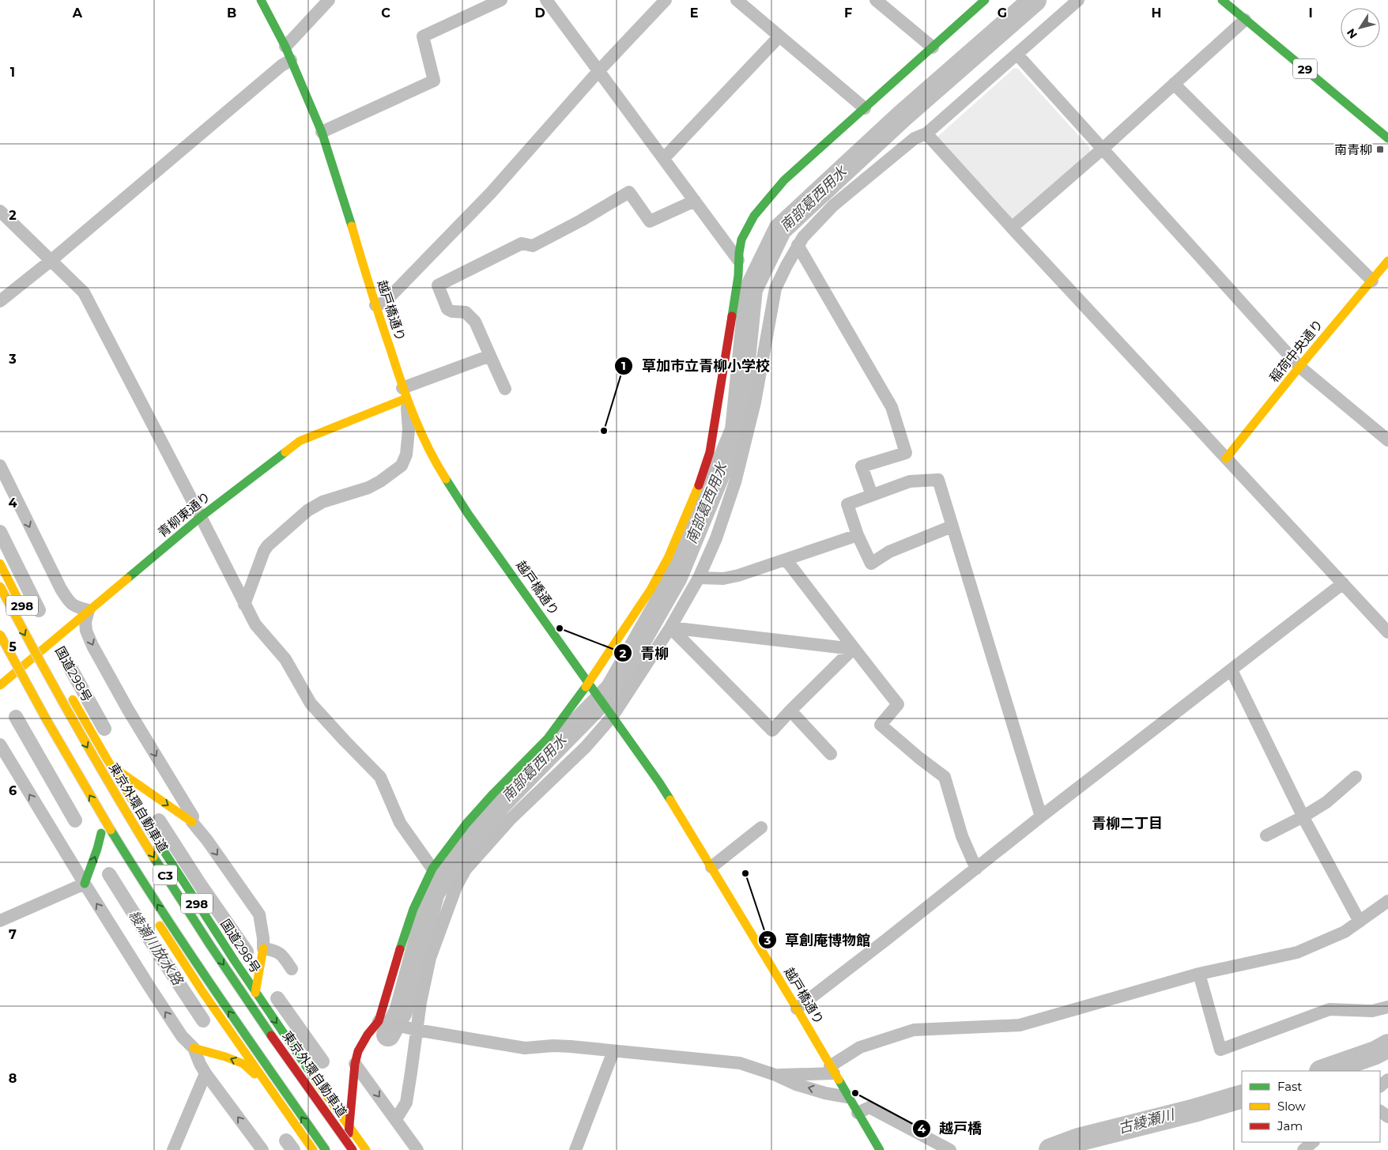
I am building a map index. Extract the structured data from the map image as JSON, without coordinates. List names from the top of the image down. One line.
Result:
{"streets":{"main road":["29","越戸橋通り","稲荷中央通り","青柳東通り","298","国道298号","東京外環自動車道","C3"]},"crossings":[["越戸橋通り","青柳東通り"]],"districts":["青柳二丁目"],"water":["南部葛西用水","綾瀬川放水路","古綾瀬川"],"places":{"transit":["南青柳"],"other":["草加市立青柳小学校","青柳","草創庵博物館","越戸橋"]},"legend":["Fast","Slow","Jam"],"north":"bottom left","grid":{"columns":["A","B","C","D","E","F","G","H","I"],"rows":["1","2","3","4","5","6","7","8"]}}
